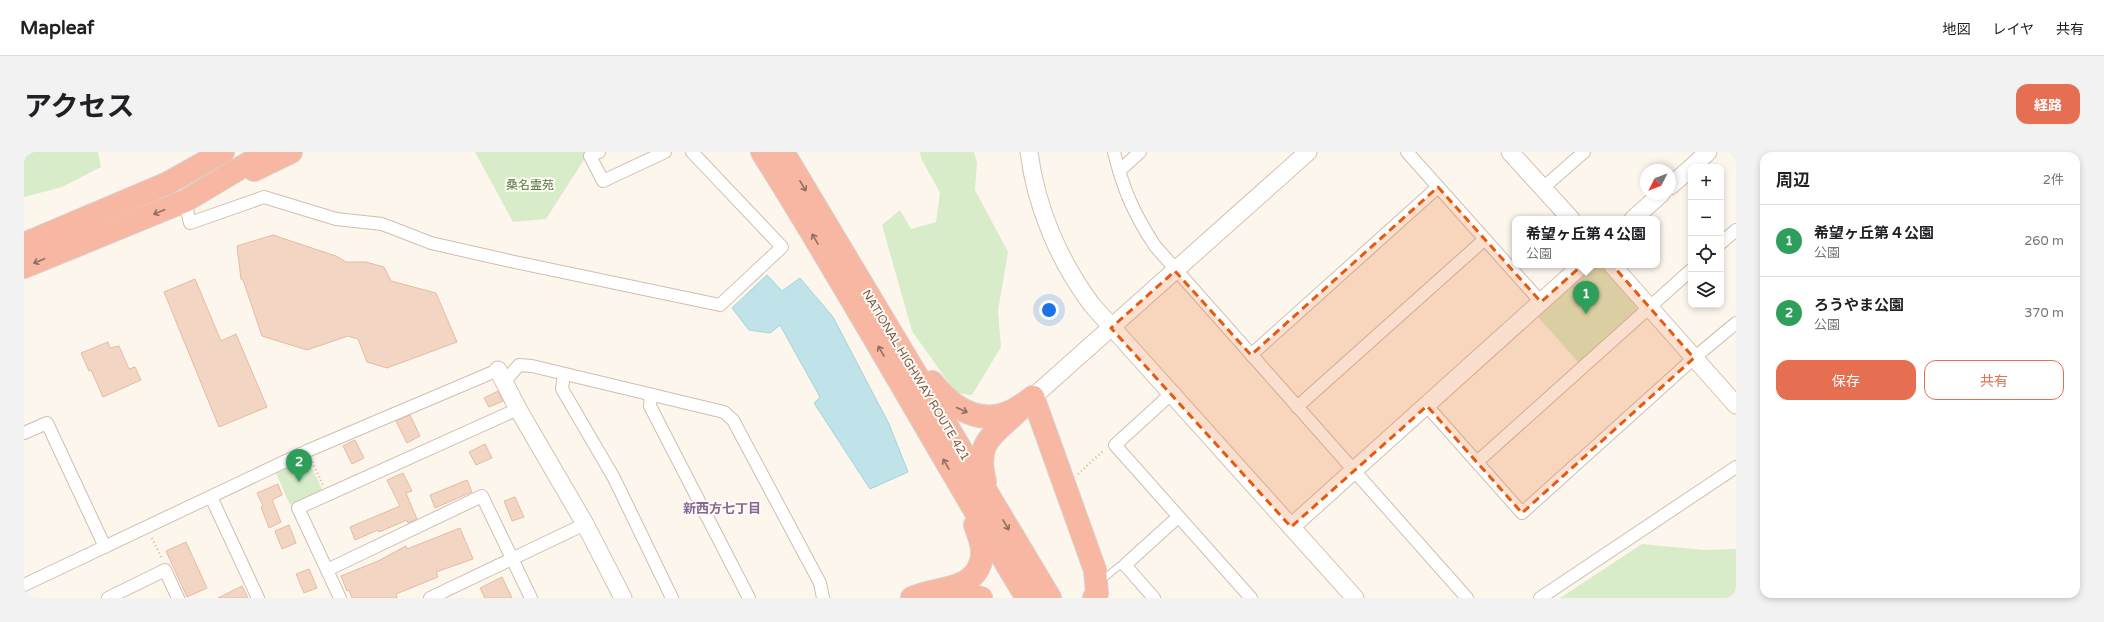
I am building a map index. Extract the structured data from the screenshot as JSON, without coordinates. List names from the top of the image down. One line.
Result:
{"streets":{"highway":["NATIONAL HIGHWAY ROUTE 421"]},"districts":["新西方七丁目"],"parks":["桑名霊苑"],"north":"bottom left","page":{"header":"Mapleaf","nav":["地図","レイヤ","共有"],"title":"アクセス","buttons":["経路",["保存","共有"]],"heading":["周辺","2件"],"map_buttons":["+","−"],"list":[{"mark":"1","name":"希望ヶ丘第４公園","note":"公園","value":"260 m"},{"mark":"2","name":"ろうやま公園","note":"公園","value":"370 m"}],"popup":["希望ヶ丘第４公園","公園"],"pins":["1","2"]}}
